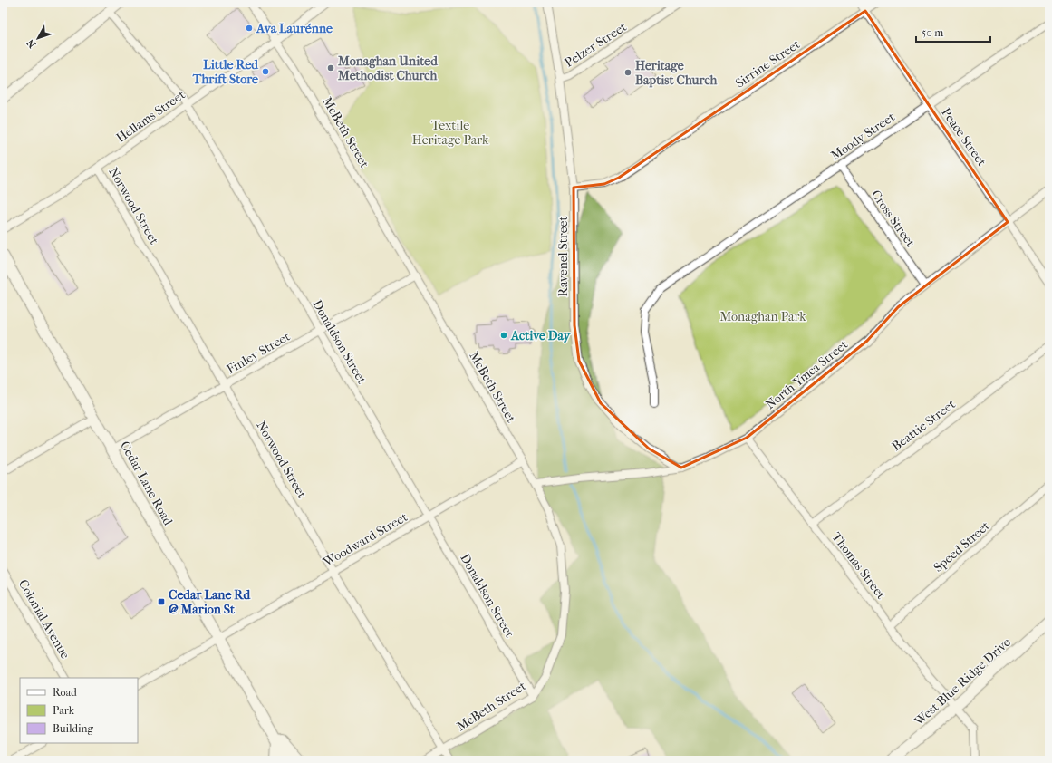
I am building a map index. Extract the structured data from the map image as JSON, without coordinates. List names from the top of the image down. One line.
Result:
{"streets":{"main road":["Cedar Lane Road","West Blue Ridge Drive"],"street":["Pelzer Street","Sirrine Street","Hellams Street","McBeth Street","Moody Street","Peace Street","Norwood Street","Cross Street","Ravenel Street","Donaldson Street","Finley Street","North Ymca Street","Beattie Street","Woodward Street","Speed Street","Thomas Street","Colonial Avenue"]},"crossings":[["Pelzer Street","Ravenel Street"],["Sirrine Street","Peace Street"],["Sirrine Street","Ravenel Street"],["Hellams Street","McBeth Street"],["Hellams Street","Norwood Street"],["Hellams Street","Donaldson Street"],["McBeth Street","Norwood Street"],["McBeth Street","Donaldson Street"],["McBeth Street","Finley Street"],["McBeth Street","North Ymca Street"],["McBeth Street","Woodward Street"],["Moody Street","Peace Street"],["Moody Street","Cross Street"],["Peace Street","North Ymca Street"],["Norwood Street","Finley Street"],["Norwood Street","Woodward Street"],["Cross Street","North Ymca Street"],["Ravenel Street","North Ymca Street"],["Donaldson Street","Finley Street"],["Donaldson Street","Woodward Street"],["Finley Street","Cedar Lane Road"],["North Ymca Street","Thomas Street"],["Beattie Street","Thomas Street"],["Cedar Lane Road","Woodward Street"],["Speed Street","Thomas Street"],["Thomas Street","West Blue Ridge Drive"]],"parks":["Textile Heritage Park","Monaghan Park"],"places":{"other":["Ava Laurénne","Monaghan United Methodist Church","Little Red Thrift Store","Heritage Baptist Church","Active Day"],"transit":["Cedar Lane Rd @ Marion St"]},"legend":["Road","Park","Building"],"scale_bar":"50 m","north":"bottom left"}
